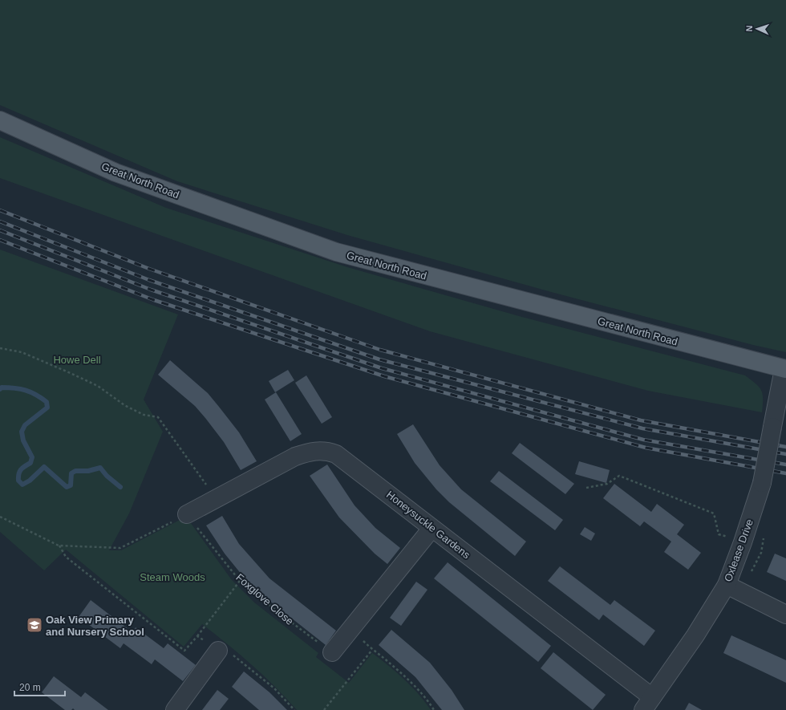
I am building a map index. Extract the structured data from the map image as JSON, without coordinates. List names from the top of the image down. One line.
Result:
{"streets":{"main road":["Great North Road"],"street":["Honeysuckle Gardens","Oxlease Drive"],"path":["Foxglove Close"]},"crossings":[["Great North Road","Oxlease Drive"],["Honeysuckle Gardens","Oxlease Drive"],["Honeysuckle Gardens","Foxglove Close"]],"parks":["Howe Dell","Steam Woods"],"places":{"school or university":["Oak View Primary and Nursery School"]},"scale_bar":"20 m","north":"left"}
